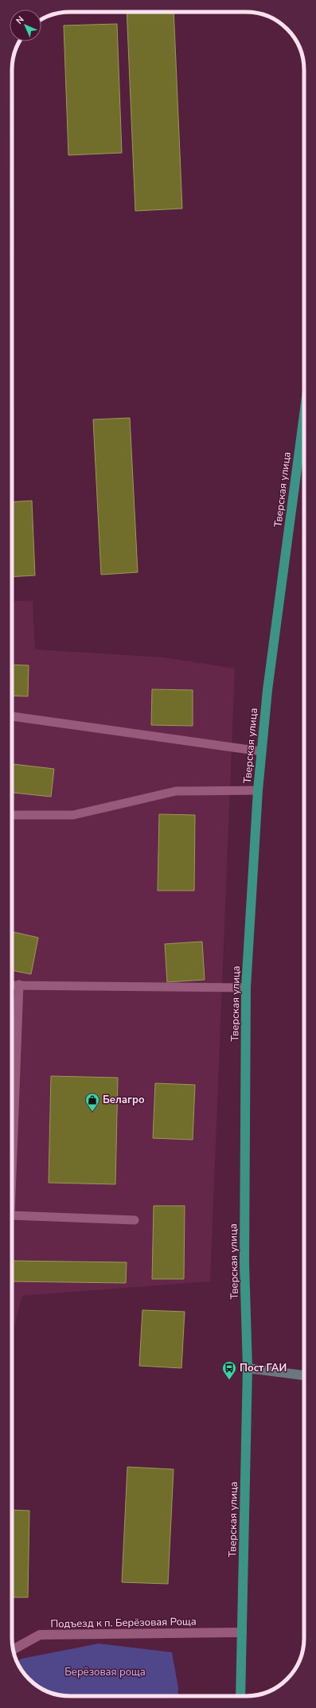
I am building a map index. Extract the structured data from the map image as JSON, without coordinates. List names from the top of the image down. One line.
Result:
{"streets":{"main road":["Тверская улица"],"street":["Подъезд к п. Берёзовая Роща"]},"crossings":[["Тверская улица","Подъезд к п. Берёзовая Роща"]],"parks":["Берёзовая роща"],"places":{"shop":["Белагро"],"bus stop":["Пост ГАИ"]},"north":"top left"}
